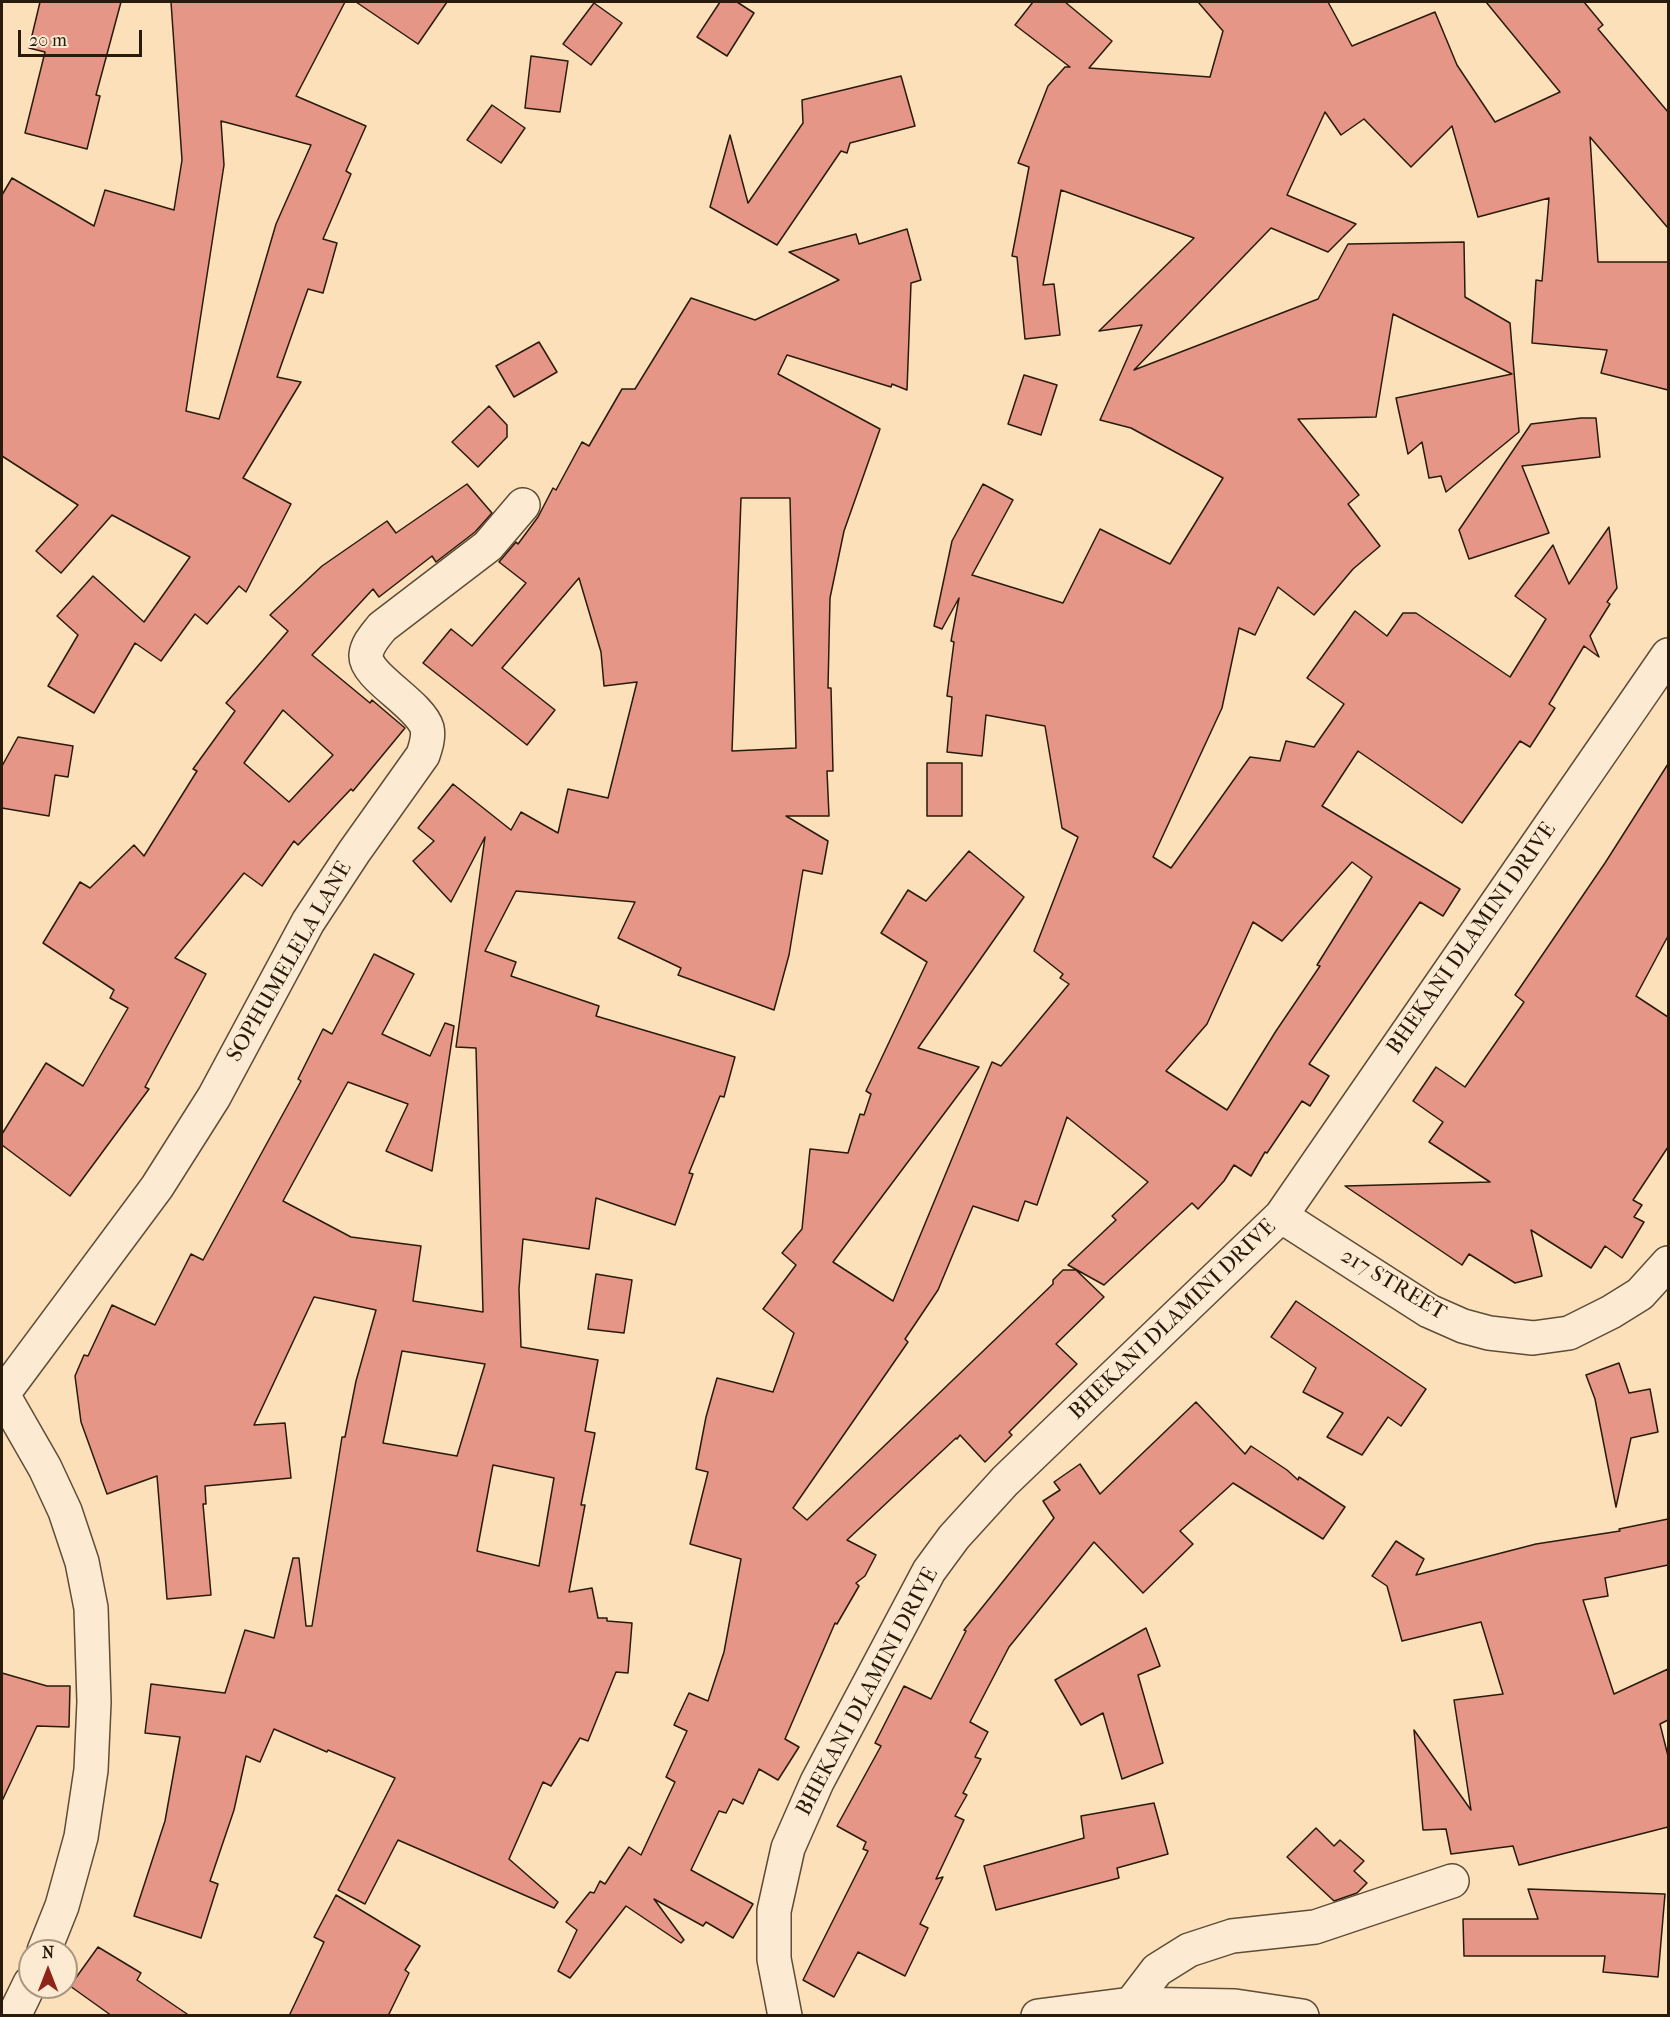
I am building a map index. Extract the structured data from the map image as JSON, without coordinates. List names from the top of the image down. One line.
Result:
{"streets":{"street":["BHEKANI DLAMINI DRIVE","SOPHUMELELA LANE","217 STREET"]},"crossings":[["BHEKANI DLAMINI DRIVE","217 STREET"]],"scale_bar":"20 m","north":"top"}
